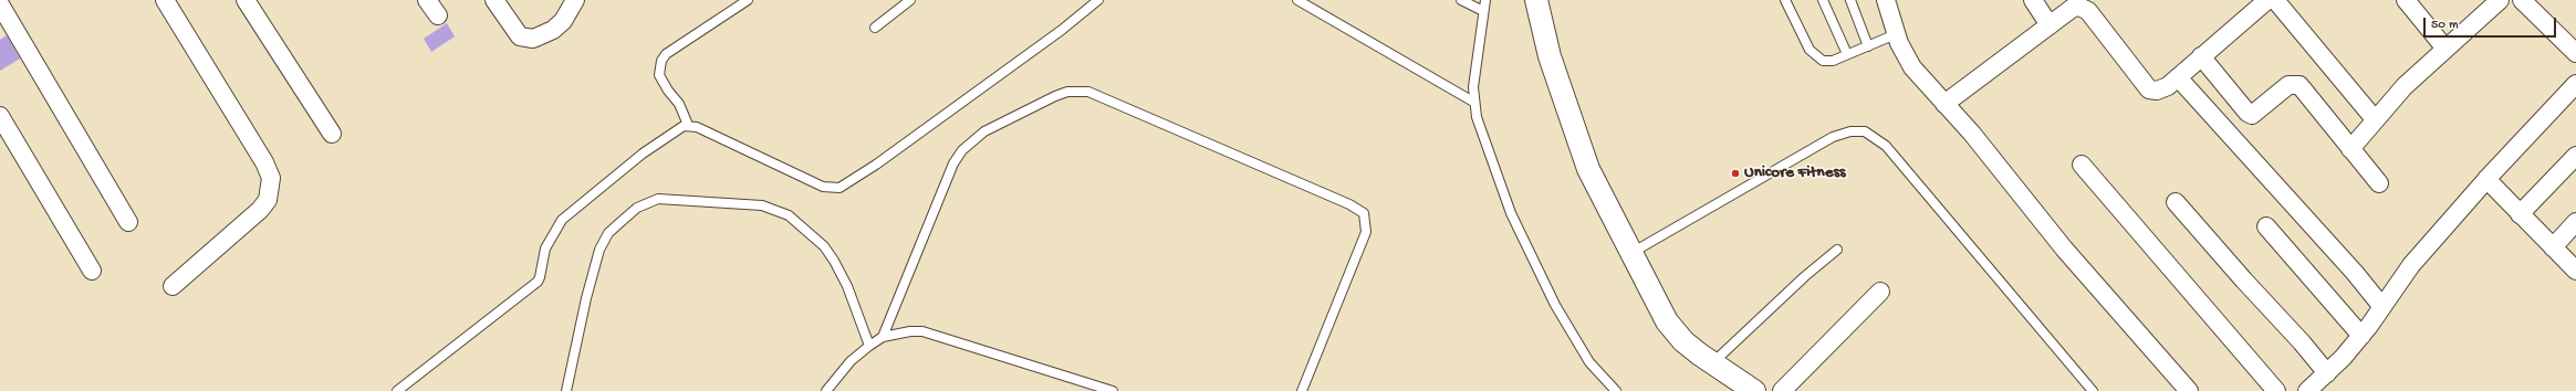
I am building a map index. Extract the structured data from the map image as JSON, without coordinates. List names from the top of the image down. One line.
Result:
{"places":["Unicore Fitness"],"scale_bar":"50 m"}
